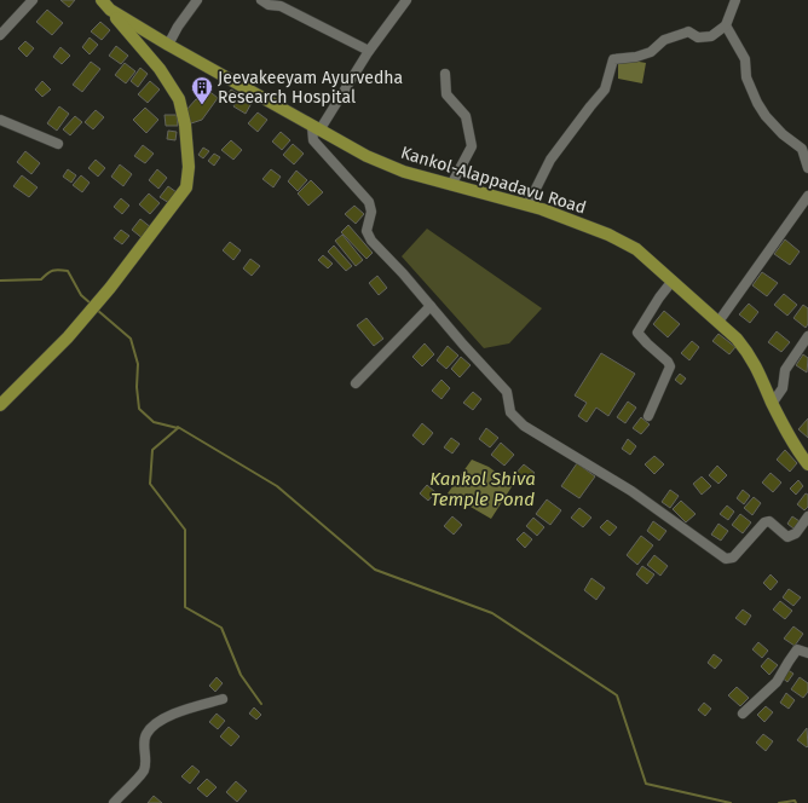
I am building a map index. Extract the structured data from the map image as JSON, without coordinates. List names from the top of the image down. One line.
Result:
{"streets":{"main road":["Kankol-Alappadavu Road"]},"water":["Kankol Shiva Temple Pond"],"places":{"building":["Jeevakeeyam Ayurvedha Research Hospital"]}}
